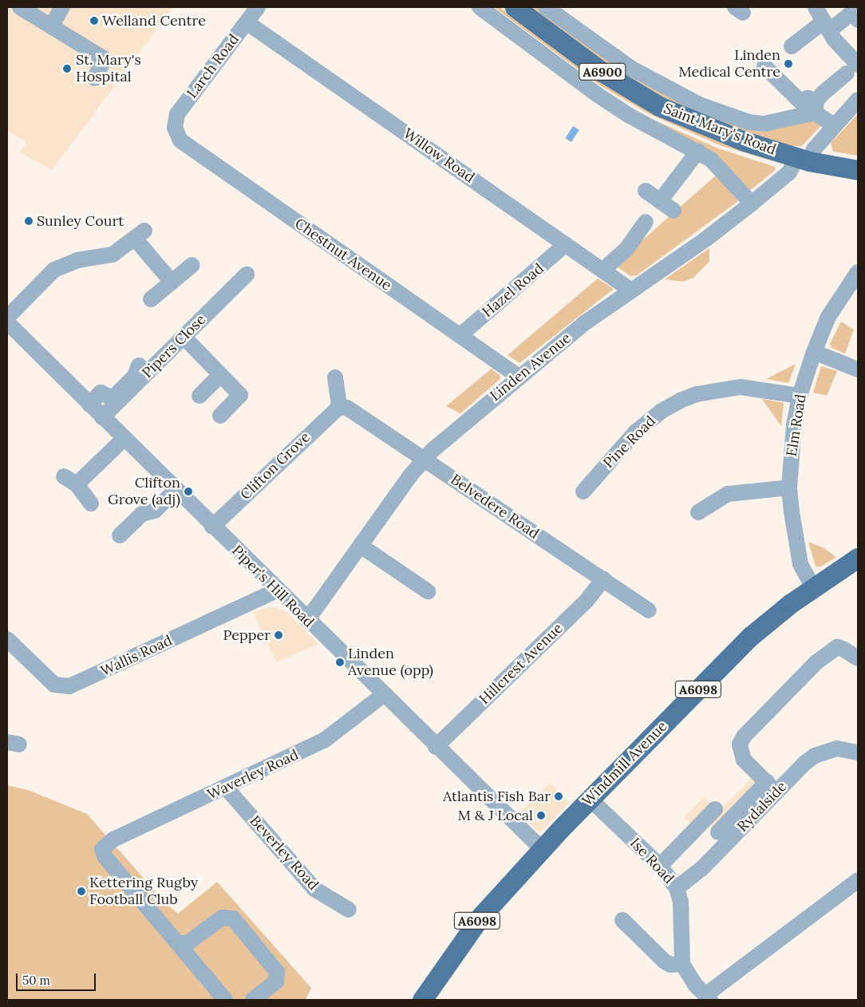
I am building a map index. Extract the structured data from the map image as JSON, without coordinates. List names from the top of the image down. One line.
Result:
{"streets":{"main road":["A6900","Saint Mary's Road","A6098","Windmill Avenue"],"street":["Larch Road","Willow Road","Chestnut Avenue","Hazel Road","Pipers Close","Linden Avenue","Elm Road","Pine Road","Clifton Grove","Belvedere Road","Piper's Hill Road","Wallis Road","Hillcrest Avenue","Waverley Road","Rydalside","Beverley Road","Ise Road"]},"crossings":[["Larch Road","Willow Road"],["Larch Road","Chestnut Avenue"],["Saint Mary's Road","Linden Avenue"],["Willow Road","Hazel Road"],["Willow Road","Linden Avenue"],["Chestnut Avenue","Hazel Road"],["Chestnut Avenue","Linden Avenue"],["Pipers Close","Piper's Hill Road"],["Linden Avenue","Belvedere Road"],["Linden Avenue","Piper's Hill Road"],["Elm Road","Pine Road"],["Elm Road","Windmill Avenue"],["Clifton Grove","Belvedere Road"],["Clifton Grove","Piper's Hill Road"],["Belvedere Road","Hillcrest Avenue"],["Piper's Hill Road","Wallis Road"],["Piper's Hill Road","Hillcrest Avenue"],["Piper's Hill Road","Windmill Avenue"],["Piper's Hill Road","Waverley Road"],["Windmill Avenue","Ise Road"],["Waverley Road","Beverley Road"],["Rydalside","Ise Road"]],"places":["Welland Centre","Linden Medical Centre","St. Mary's Hospital","Sunley Court","Clifton Grove (adj)","Pepper","Linden Avenue (opp)","Atlantis Fish Bar","M & J Local","Kettering Rugby Football Club"],"scale_bar":"50 m"}
